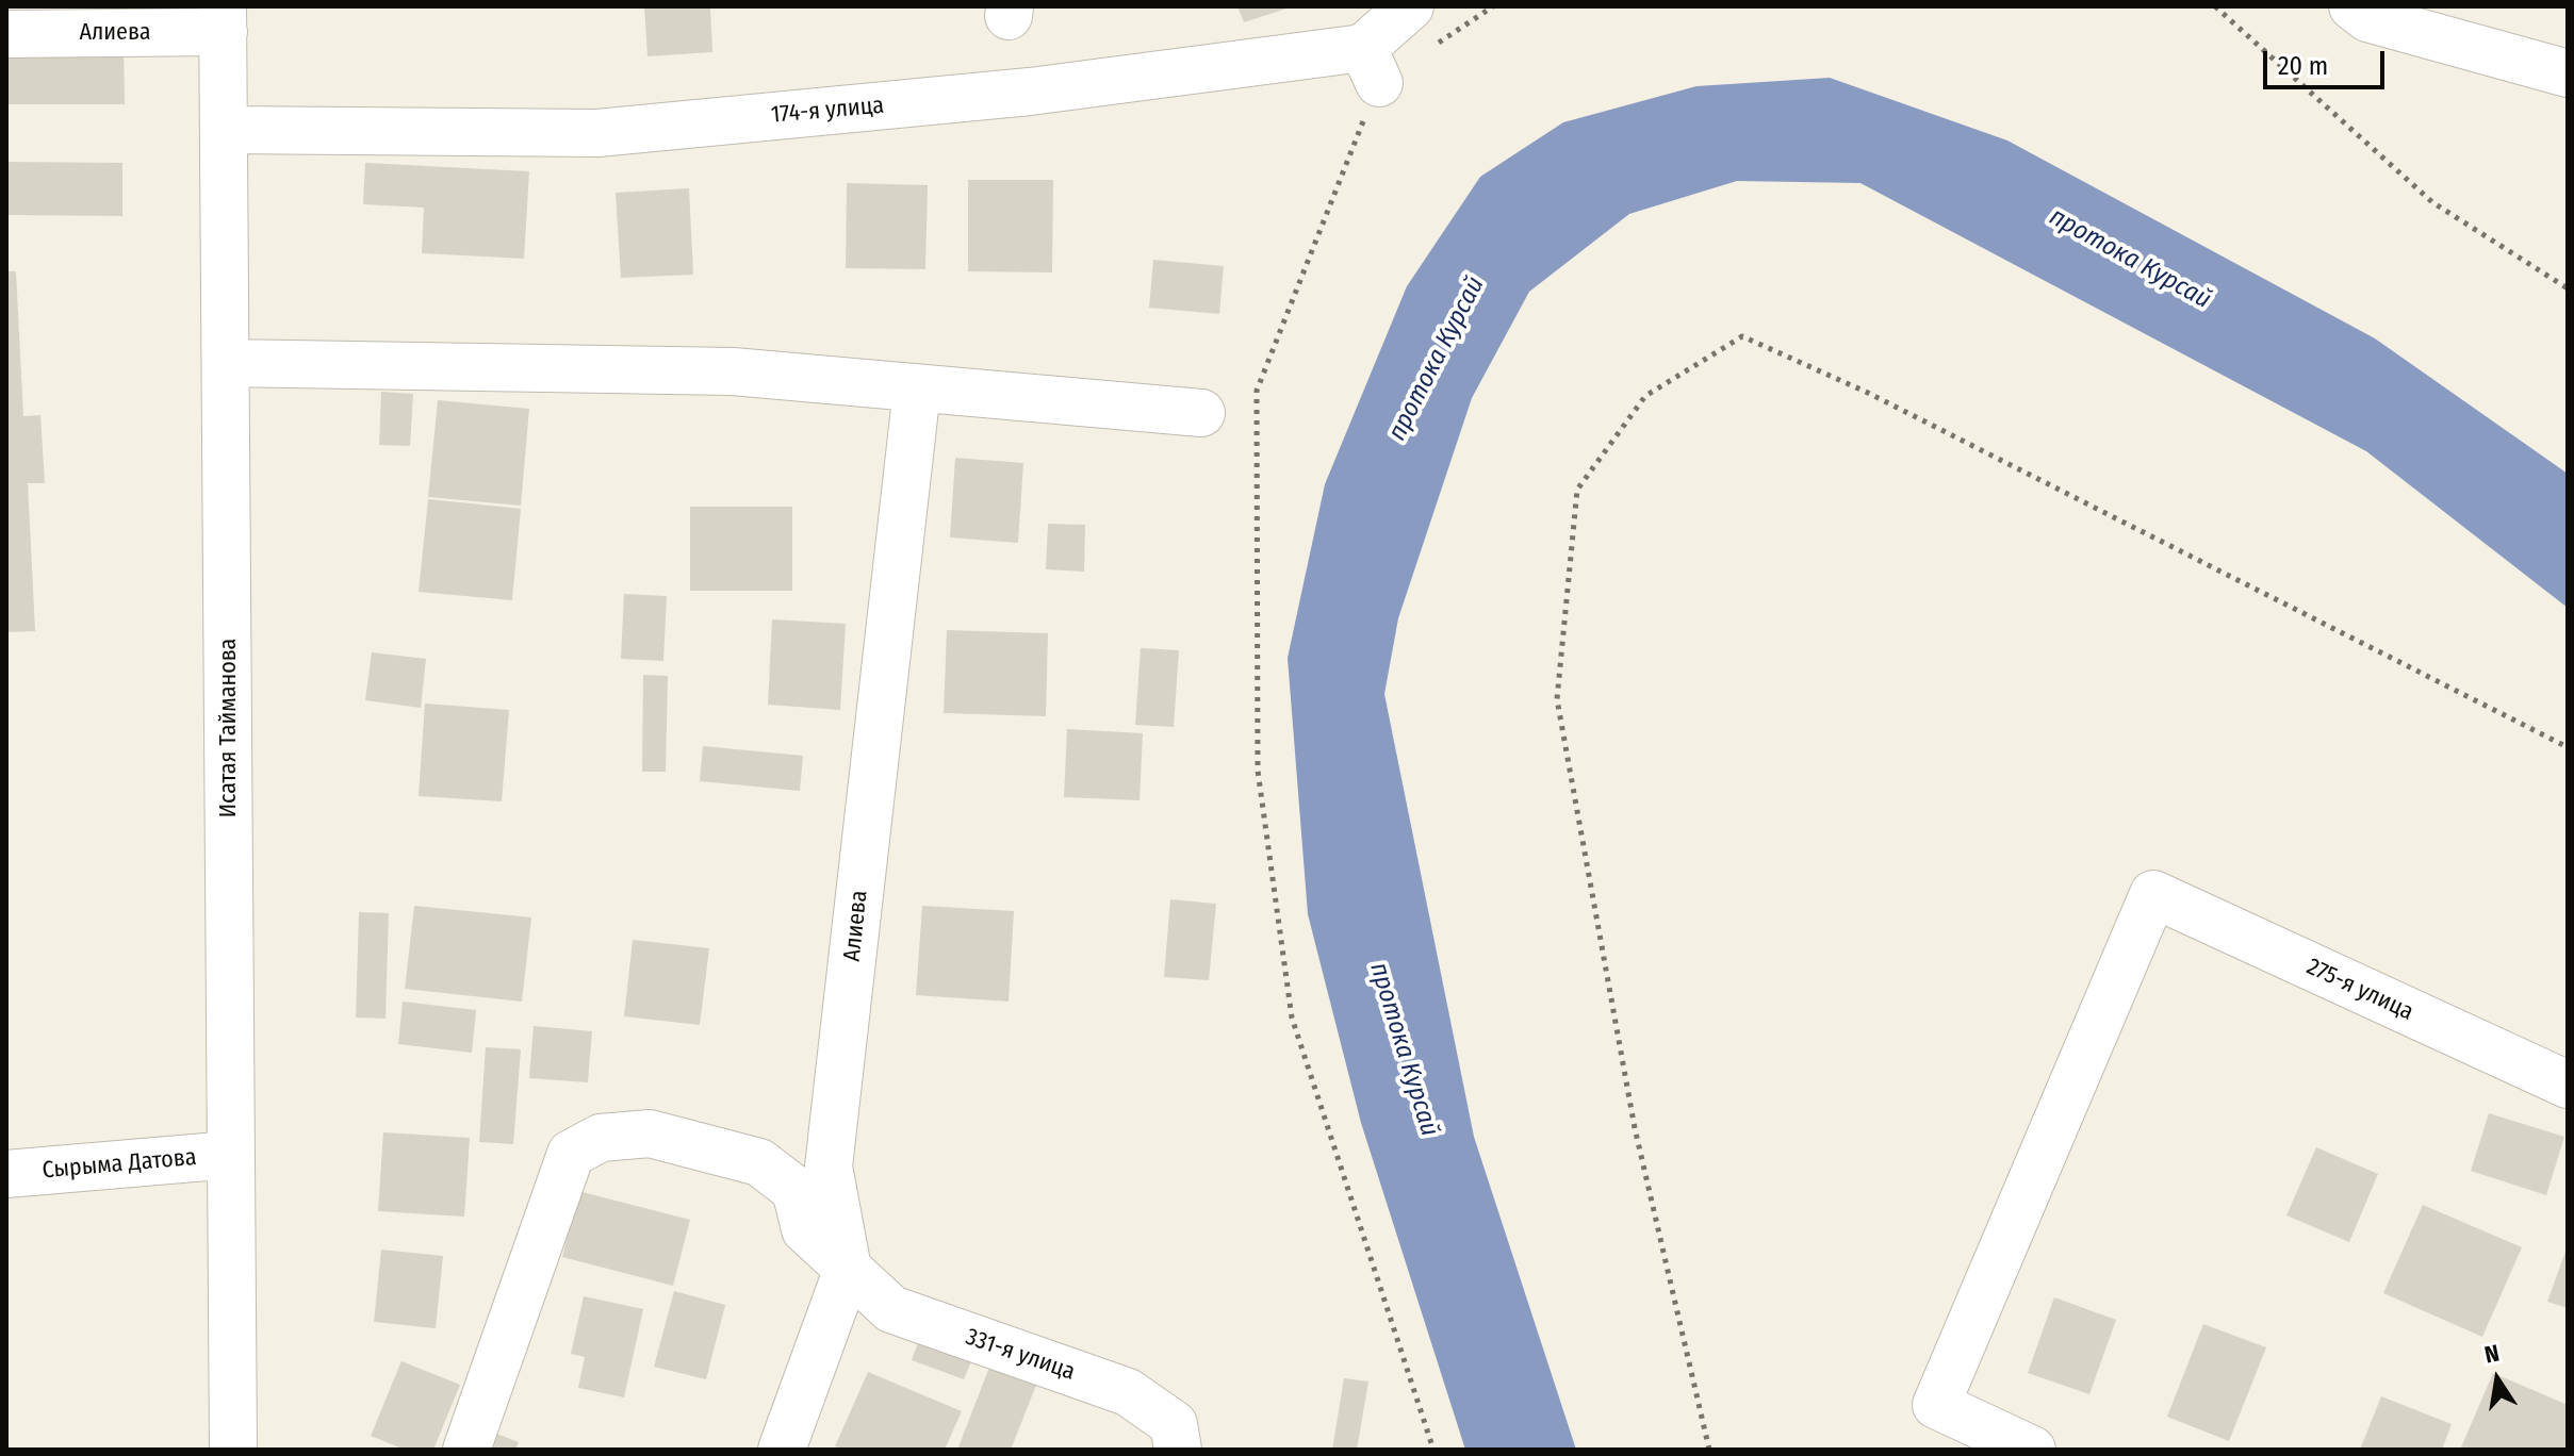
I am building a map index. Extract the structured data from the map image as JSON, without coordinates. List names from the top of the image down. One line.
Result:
{"streets":{"street":["Алиева","174-я улица","Исатая Тайманова","275-я улица","Сырыма Датова","331-я улица"]},"crossings":[["Алиева","Исатая Тайманова"],["Алиева","331-я улица"],["174-я улица","Исатая Тайманова"],["Исатая Тайманова","Сырыма Датова"]],"water":["протока Курсай"],"scale_bar":"20 m","north":"top"}
